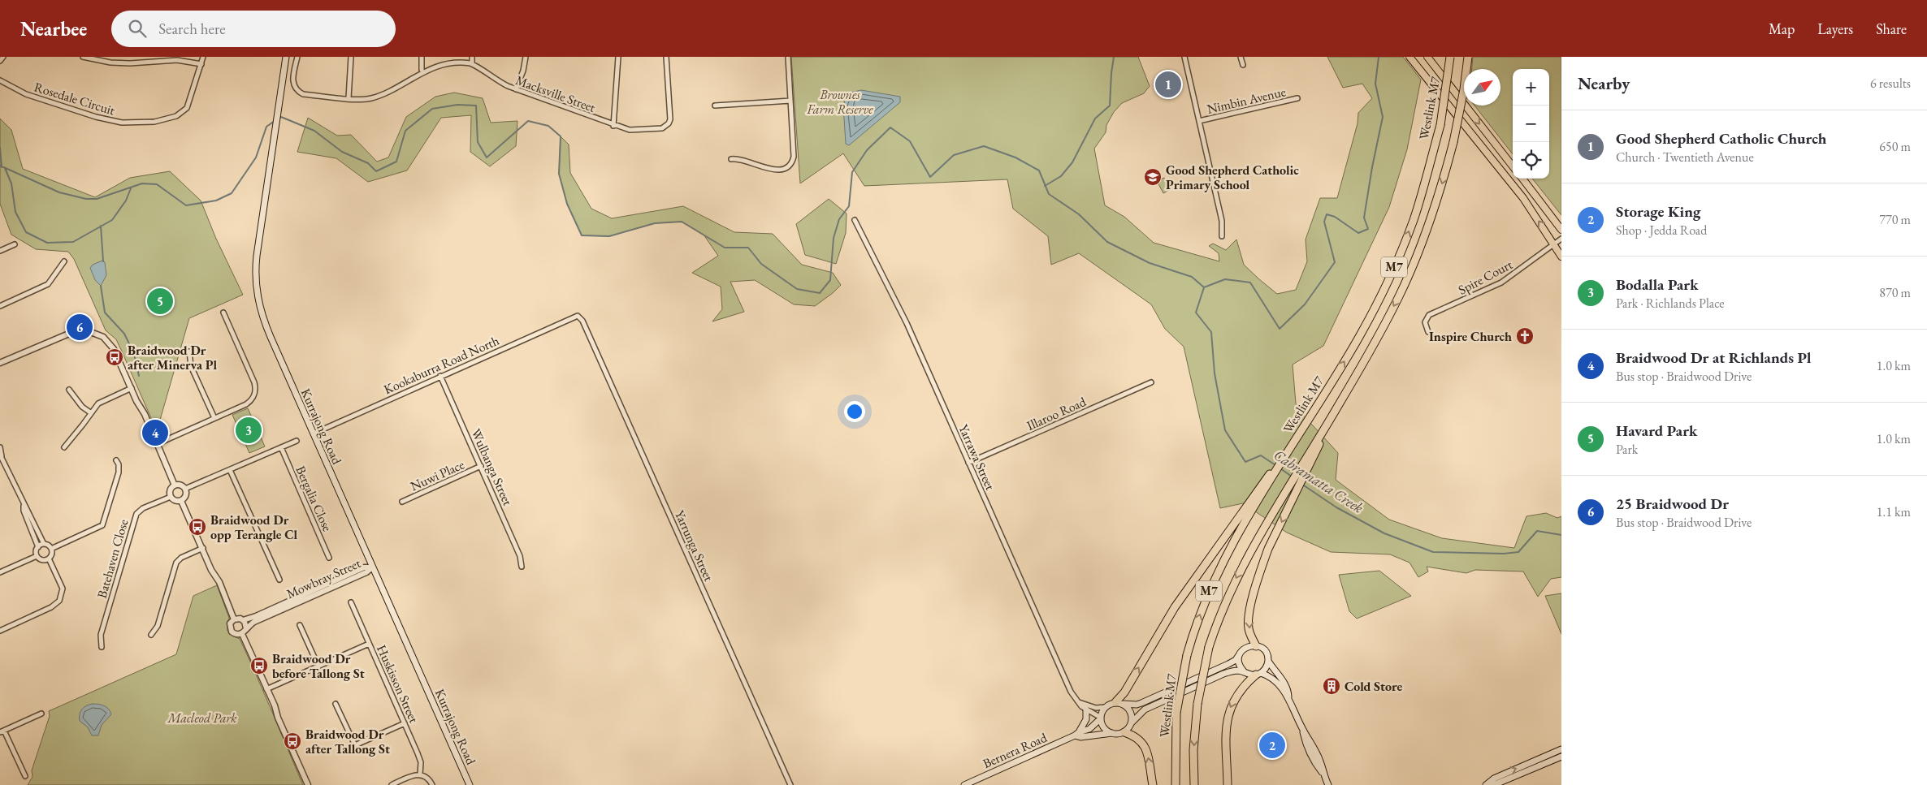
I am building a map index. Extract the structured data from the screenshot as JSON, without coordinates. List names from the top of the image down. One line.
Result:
{"streets":{"highway":["Westlink M7","M7"],"main road":["Kurrajong Road","Bernera Road"],"street":["Macksville Street","Rosedale Circuit","Nimbin Avenue","Spire Court","Kookaburra Road North","Illaroo Road","Yarrawa Street","Wulbanga Street","Nuwi Place","Bergalia Close","Yarrunga Street","Batehaven Close","Mowbray Street","Huskisson Street"]},"crossings":[["Kookaburra Road North","Kurrajong Road"],["Kookaburra Road North","Wulbanga Street"],["Kookaburra Road North","Yarrunga Street"],["Illaroo Road","Yarrawa Street"],["Kurrajong Road","Mowbray Street"],["Yarrawa Street","Bernera Road"],["Wulbanga Street","Nuwi Place"]],"water":["Cabramatta Creek"],"parks":["Brownes Farm Reserve","Macleod Park"],"places":{"school or university":["Good Shepherd Catholic Primary School"],"church":["Inspire Church"],"bus stop":["Braidwood Dr after Minerva Pl","Braidwood Dr opp Terangle Cl","Braidwood Dr before Tallong St","Braidwood Dr after Tallong St"],"building":["Cold Store"]},"north":"top right","page":{"header":"Nearbee","search":"Search here","nav":["Map","Layers","Share"],"heading":["Nearby","6 results"],"map_buttons":["+","−"],"pins":["1","5","6","3","4","2"],"list":[{"mark":"1","name":"Good Shepherd Catholic Church","note":"Church · Twentieth Avenue","value":"650 m"},{"mark":"2","name":"Storage King","note":"Shop · Jedda Road","value":"770 m"},{"mark":"3","name":"Bodalla Park","note":"Park · Richlands Place","value":"870 m"},{"mark":"4","name":"Braidwood Dr at Richlands Pl","note":"Bus stop · Braidwood Drive","value":"1.0 km"},{"mark":"5","name":"Havard Park","note":"Park","value":"1.0 km"},{"mark":"6","name":"25 Braidwood Dr","note":"Bus stop · Braidwood Drive","value":"1.1 km"}]}}
